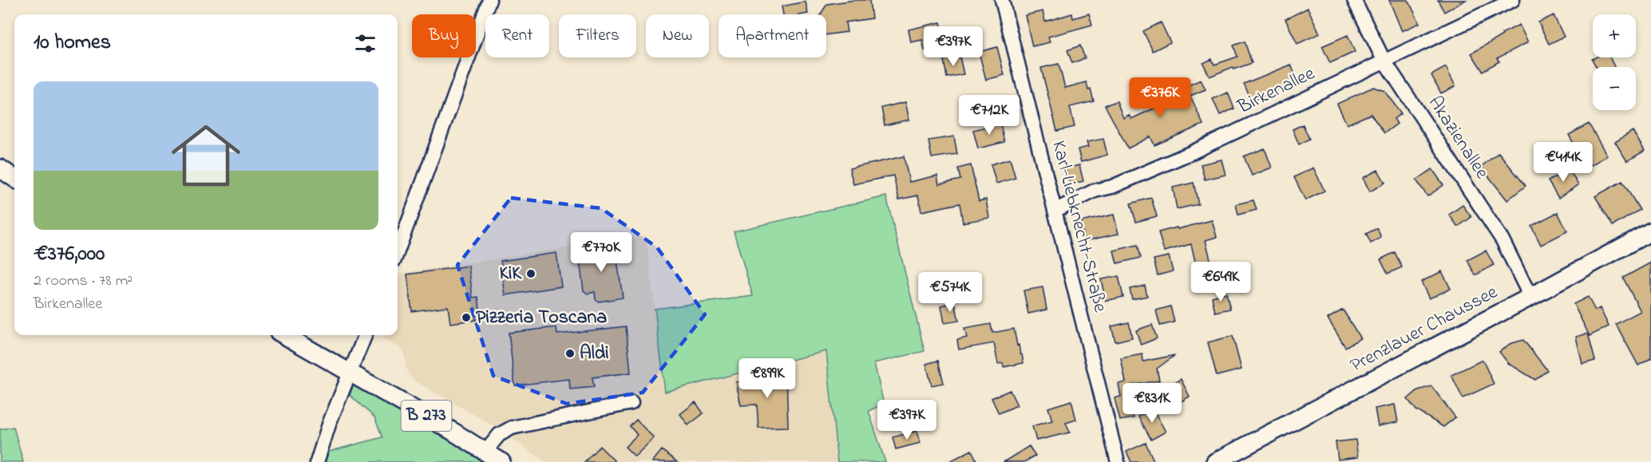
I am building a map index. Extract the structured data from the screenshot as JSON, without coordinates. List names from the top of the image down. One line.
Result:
{"streets":{"main road":["Prenzlauer Chaussee","B 273"],"street":["Birkenallee","Akazienallee","Karl-Liebknecht-Straße"]},"crossings":[["Birkenallee","Akazienallee"],["Birkenallee","Karl-Liebknecht-Straße"],["Akazienallee","Prenzlauer Chaussee"]],"places":["KiK","Pizzeria Toscana","Aldi"],"page":{"map_buttons":["+","−"],"chip":["Buy","Rent","Filters","New","Apartment"],"heading":"10 homes","price":["€397K","€376K","€712K","€414K","€770K","€649K","€574K","€899K","€831K","€397K"],"list":[{"name":"€376,000","note":"2 rooms · 78 m² · Birkenallee"}]}}
